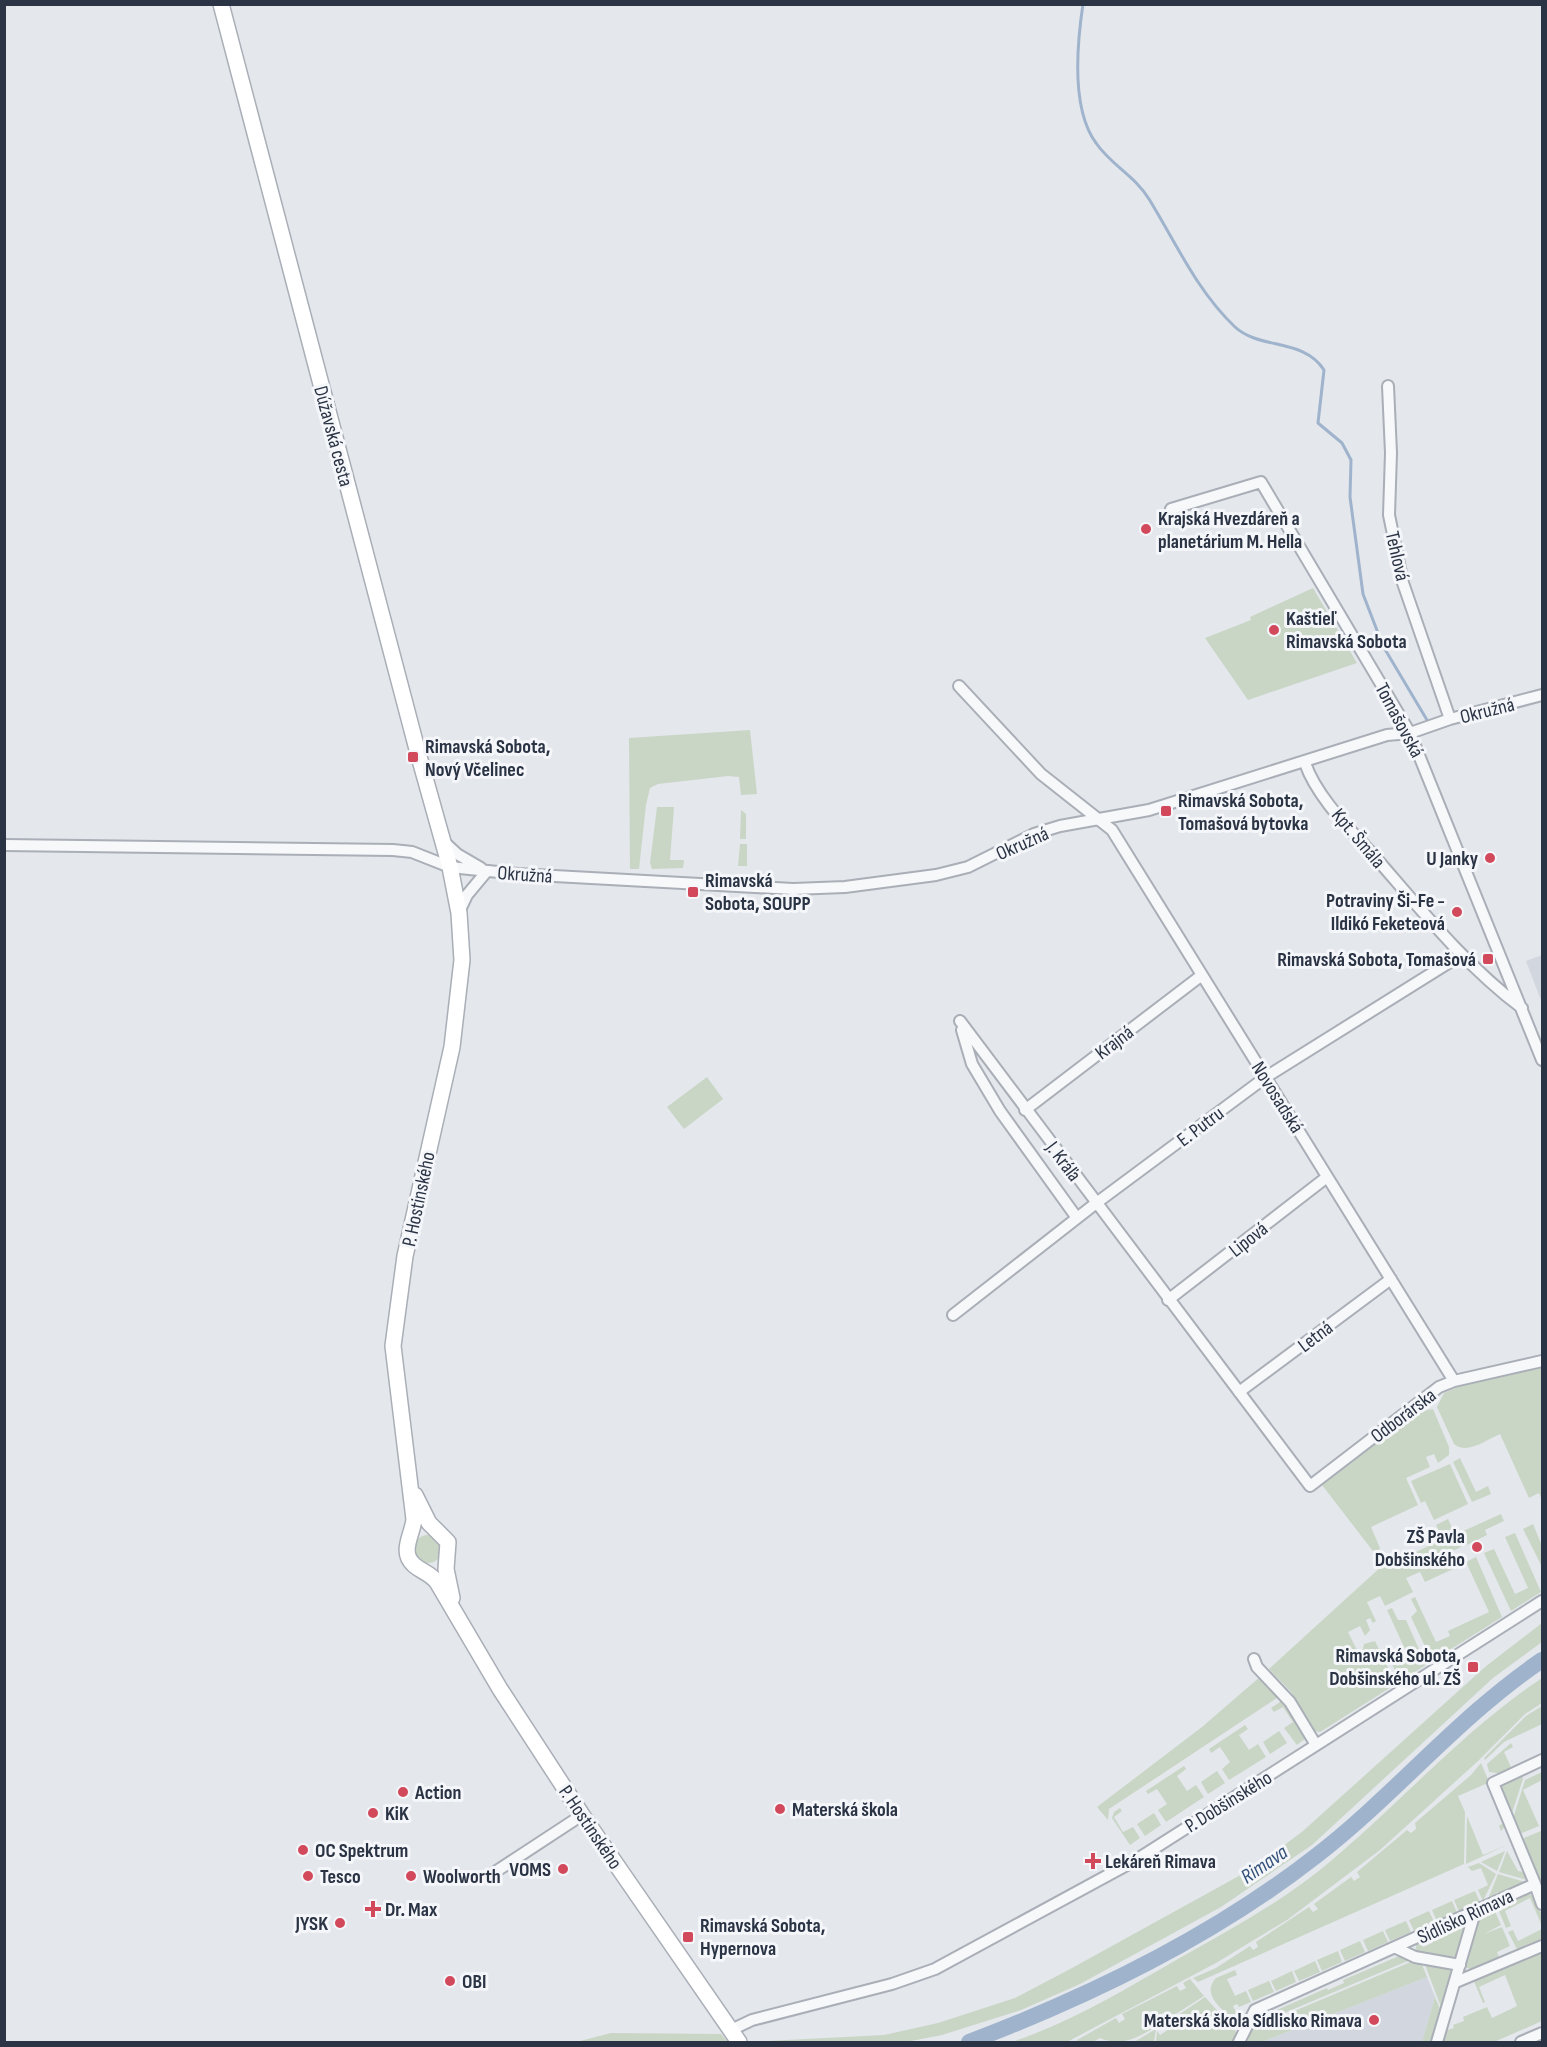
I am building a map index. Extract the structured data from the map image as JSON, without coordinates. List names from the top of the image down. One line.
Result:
{"streets":{"street":["Dúžavská cesta","Tehlová","Okružná","Tomašovská","Kpt. Šmála","Krajná","Novosadská","E. Putru","J. Kráľa","P. Hostinského","Lipová","Letná","Odborárska","P. Dobšinského","Sídlisko Rimava"]},"crossings":[["Dúžavská cesta","Okružná"],["Dúžavská cesta","P. Hostinského"],["Tehlová","Okružná"],["Okružná","Tomašovská"],["Okružná","Kpt. Šmála"],["Okružná","Novosadská"],["Okružná","P. Hostinského"],["Tomašovská","Kpt. Šmála"],["Kpt. Šmála","E. Putru"],["Krajná","Novosadská"],["Krajná","J. Kráľa"],["Novosadská","E. Putru"],["Novosadská","Lipová"],["Novosadská","Letná"],["Novosadská","Odborárska"],["E. Putru","J. Kráľa"],["J. Kráľa","Lipová"],["J. Kráľa","Letná"],["J. Kráľa","Odborárska"],["P. Hostinského","P. Dobšinského"]],"water":["Rimava"],"places":{"other":["Krajská Hvezdáreň a planetárium M. Hella","Kaštieľ Rimavská Sobota","U Janky","Potraviny Ši-Fe - Ildikó Feketeová","ZŠ Pavla Dobšinského","Action","Materská škola","KiK","OC Spektrum","VOMS","Tesco","Woolworth","JYSK","OBI","Materská škola Sídlisko Rimava"],"transit":["Rimavská Sobota, Nový Včelinec","Rimavská Sobota, Tomašová bytovka","Rimavská Sobota, SOUPP","Rimavská Sobota, Tomašová","Rimavská Sobota, Dobšinského ul. ZŠ","Rimavská Sobota, Hypernova"],"health":["Lekáreň Rimava","Dr. Max"]}}
